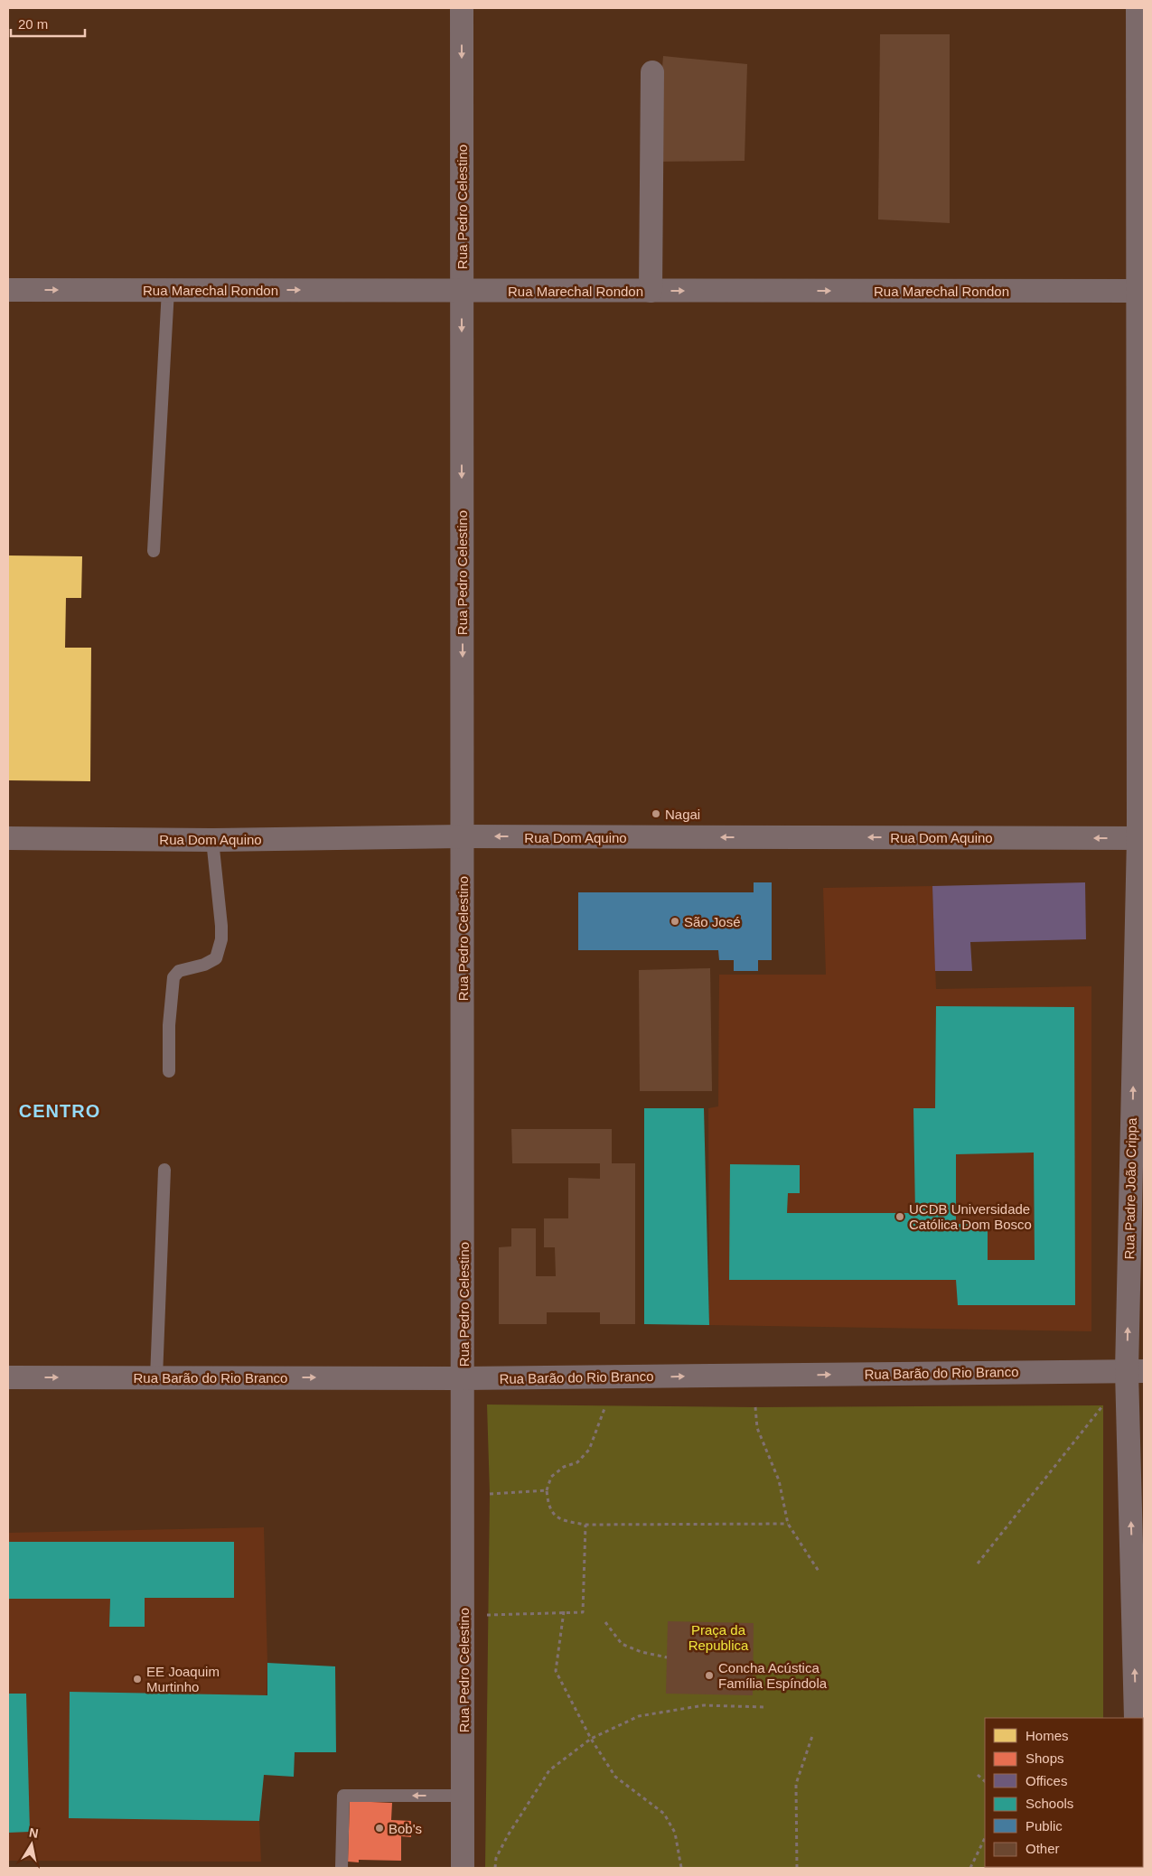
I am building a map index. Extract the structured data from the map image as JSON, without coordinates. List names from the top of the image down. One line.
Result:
{"streets":{"street":["Rua Pedro Celestino","Rua Marechal Rondon","Rua Dom Aquino","Rua Padre João Crippa","Rua Barão do Rio Branco"]},"crossings":[["Rua Pedro Celestino","Rua Marechal Rondon"],["Rua Pedro Celestino","Rua Dom Aquino"],["Rua Pedro Celestino","Rua Barão do Rio Branco"],["Rua Marechal Rondon","Rua Padre João Crippa"],["Rua Dom Aquino","Rua Padre João Crippa"],["Rua Padre João Crippa","Rua Barão do Rio Branco"]],"one_way":["Rua Pedro Celestino","Rua Marechal Rondon","Rua Dom Aquino","Rua Padre João Crippa","Rua Barão do Rio Branco"],"districts":["CENTRO"],"parks":["Praça da Republica"],"places":["Nagai","São José","UCDB Universidade Católica Dom Bosco","Concha Acústica Família Espíndola","EE Joaquim Murtinho","Bob's"],"legend":["Homes","Shops","Offices","Schools","Public","Other"],"scale_bar":"20 m","north":"top"}
